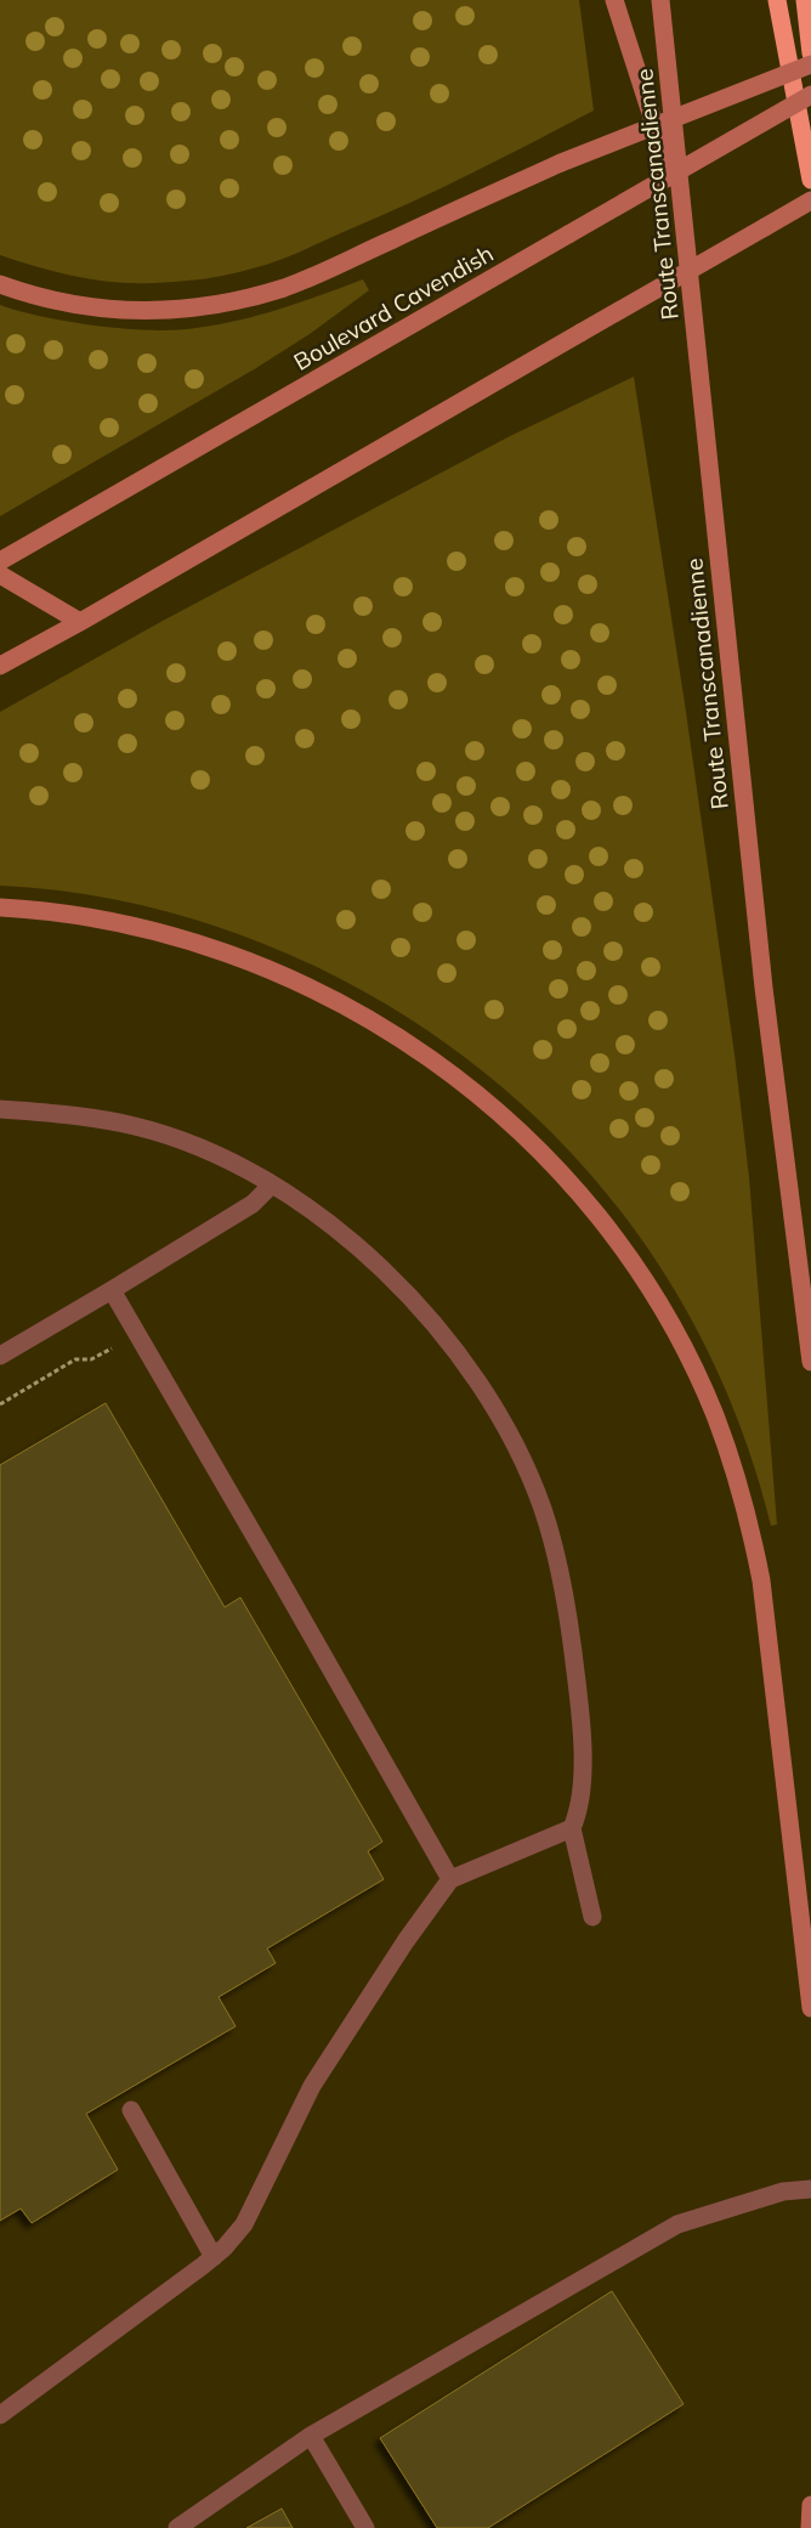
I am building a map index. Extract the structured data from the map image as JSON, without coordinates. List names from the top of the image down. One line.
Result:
{"streets":{"main road":["Route Transcanadienne","Boulevard Cavendish"]}}
